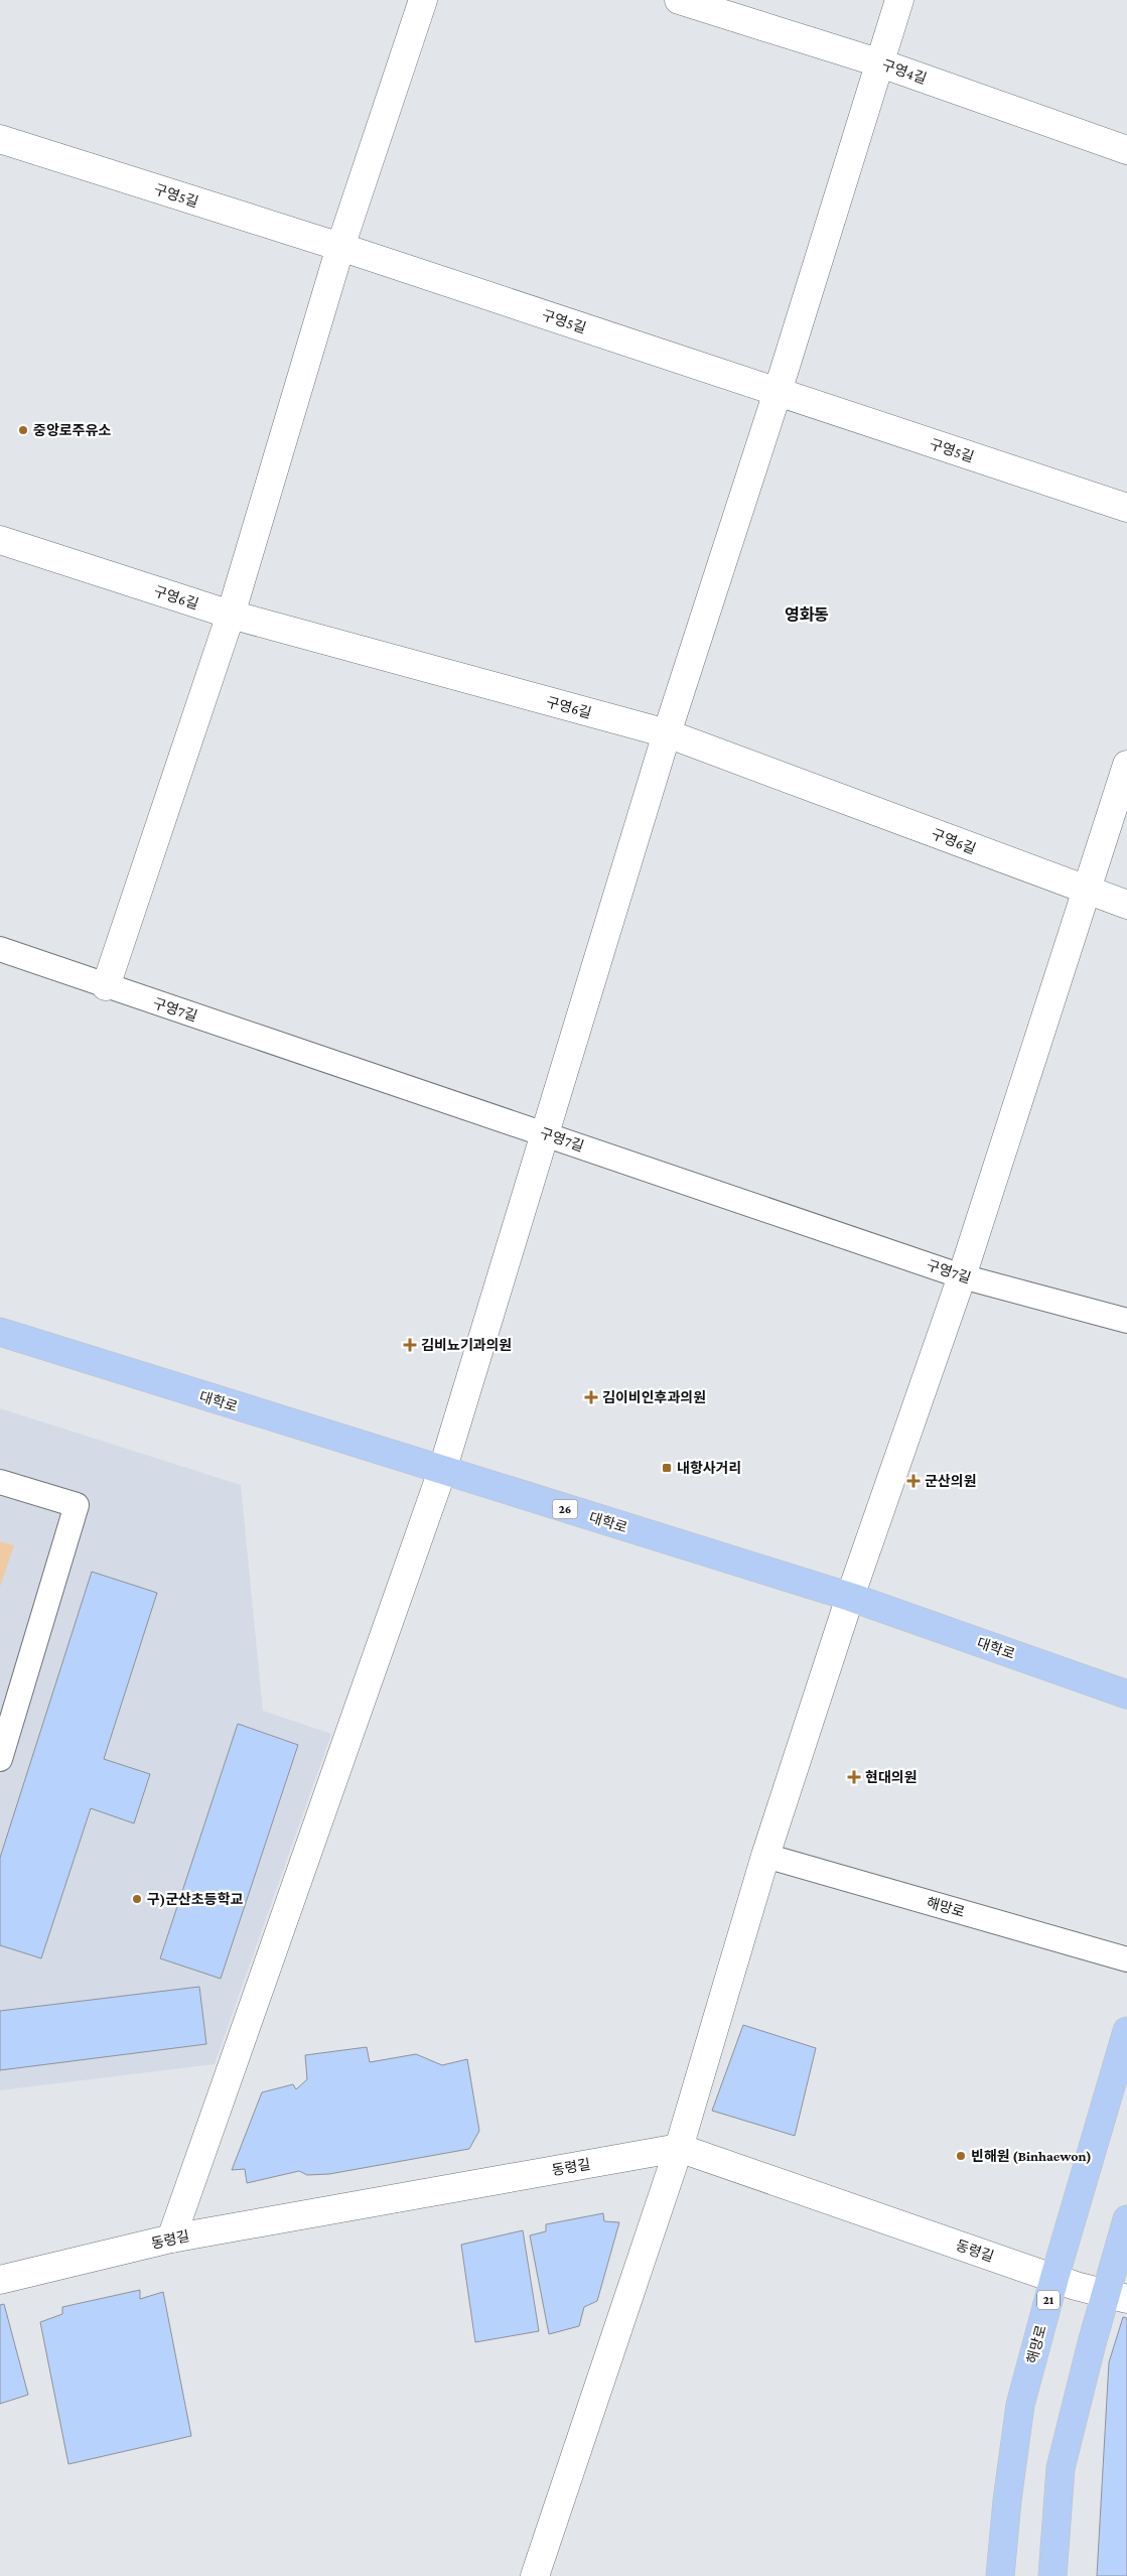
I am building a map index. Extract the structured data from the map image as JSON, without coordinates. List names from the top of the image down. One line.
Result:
{"streets":{"main road":["대학로","26","해망로","21"],"street":["구영4길","구영5길","구영6길","동령길"],"lane":["구영7길"]},"crossings":[["해망로","동령길"]],"districts":["영화동"],"places":{"other":["중앙로주유소","구)군산초등학교","빈해원 (Binhaewon)"],"health":["김비뇨기과의원","김이비인후과의원","군산의원","현대의원"],"transit":["내항사거리"]}}
